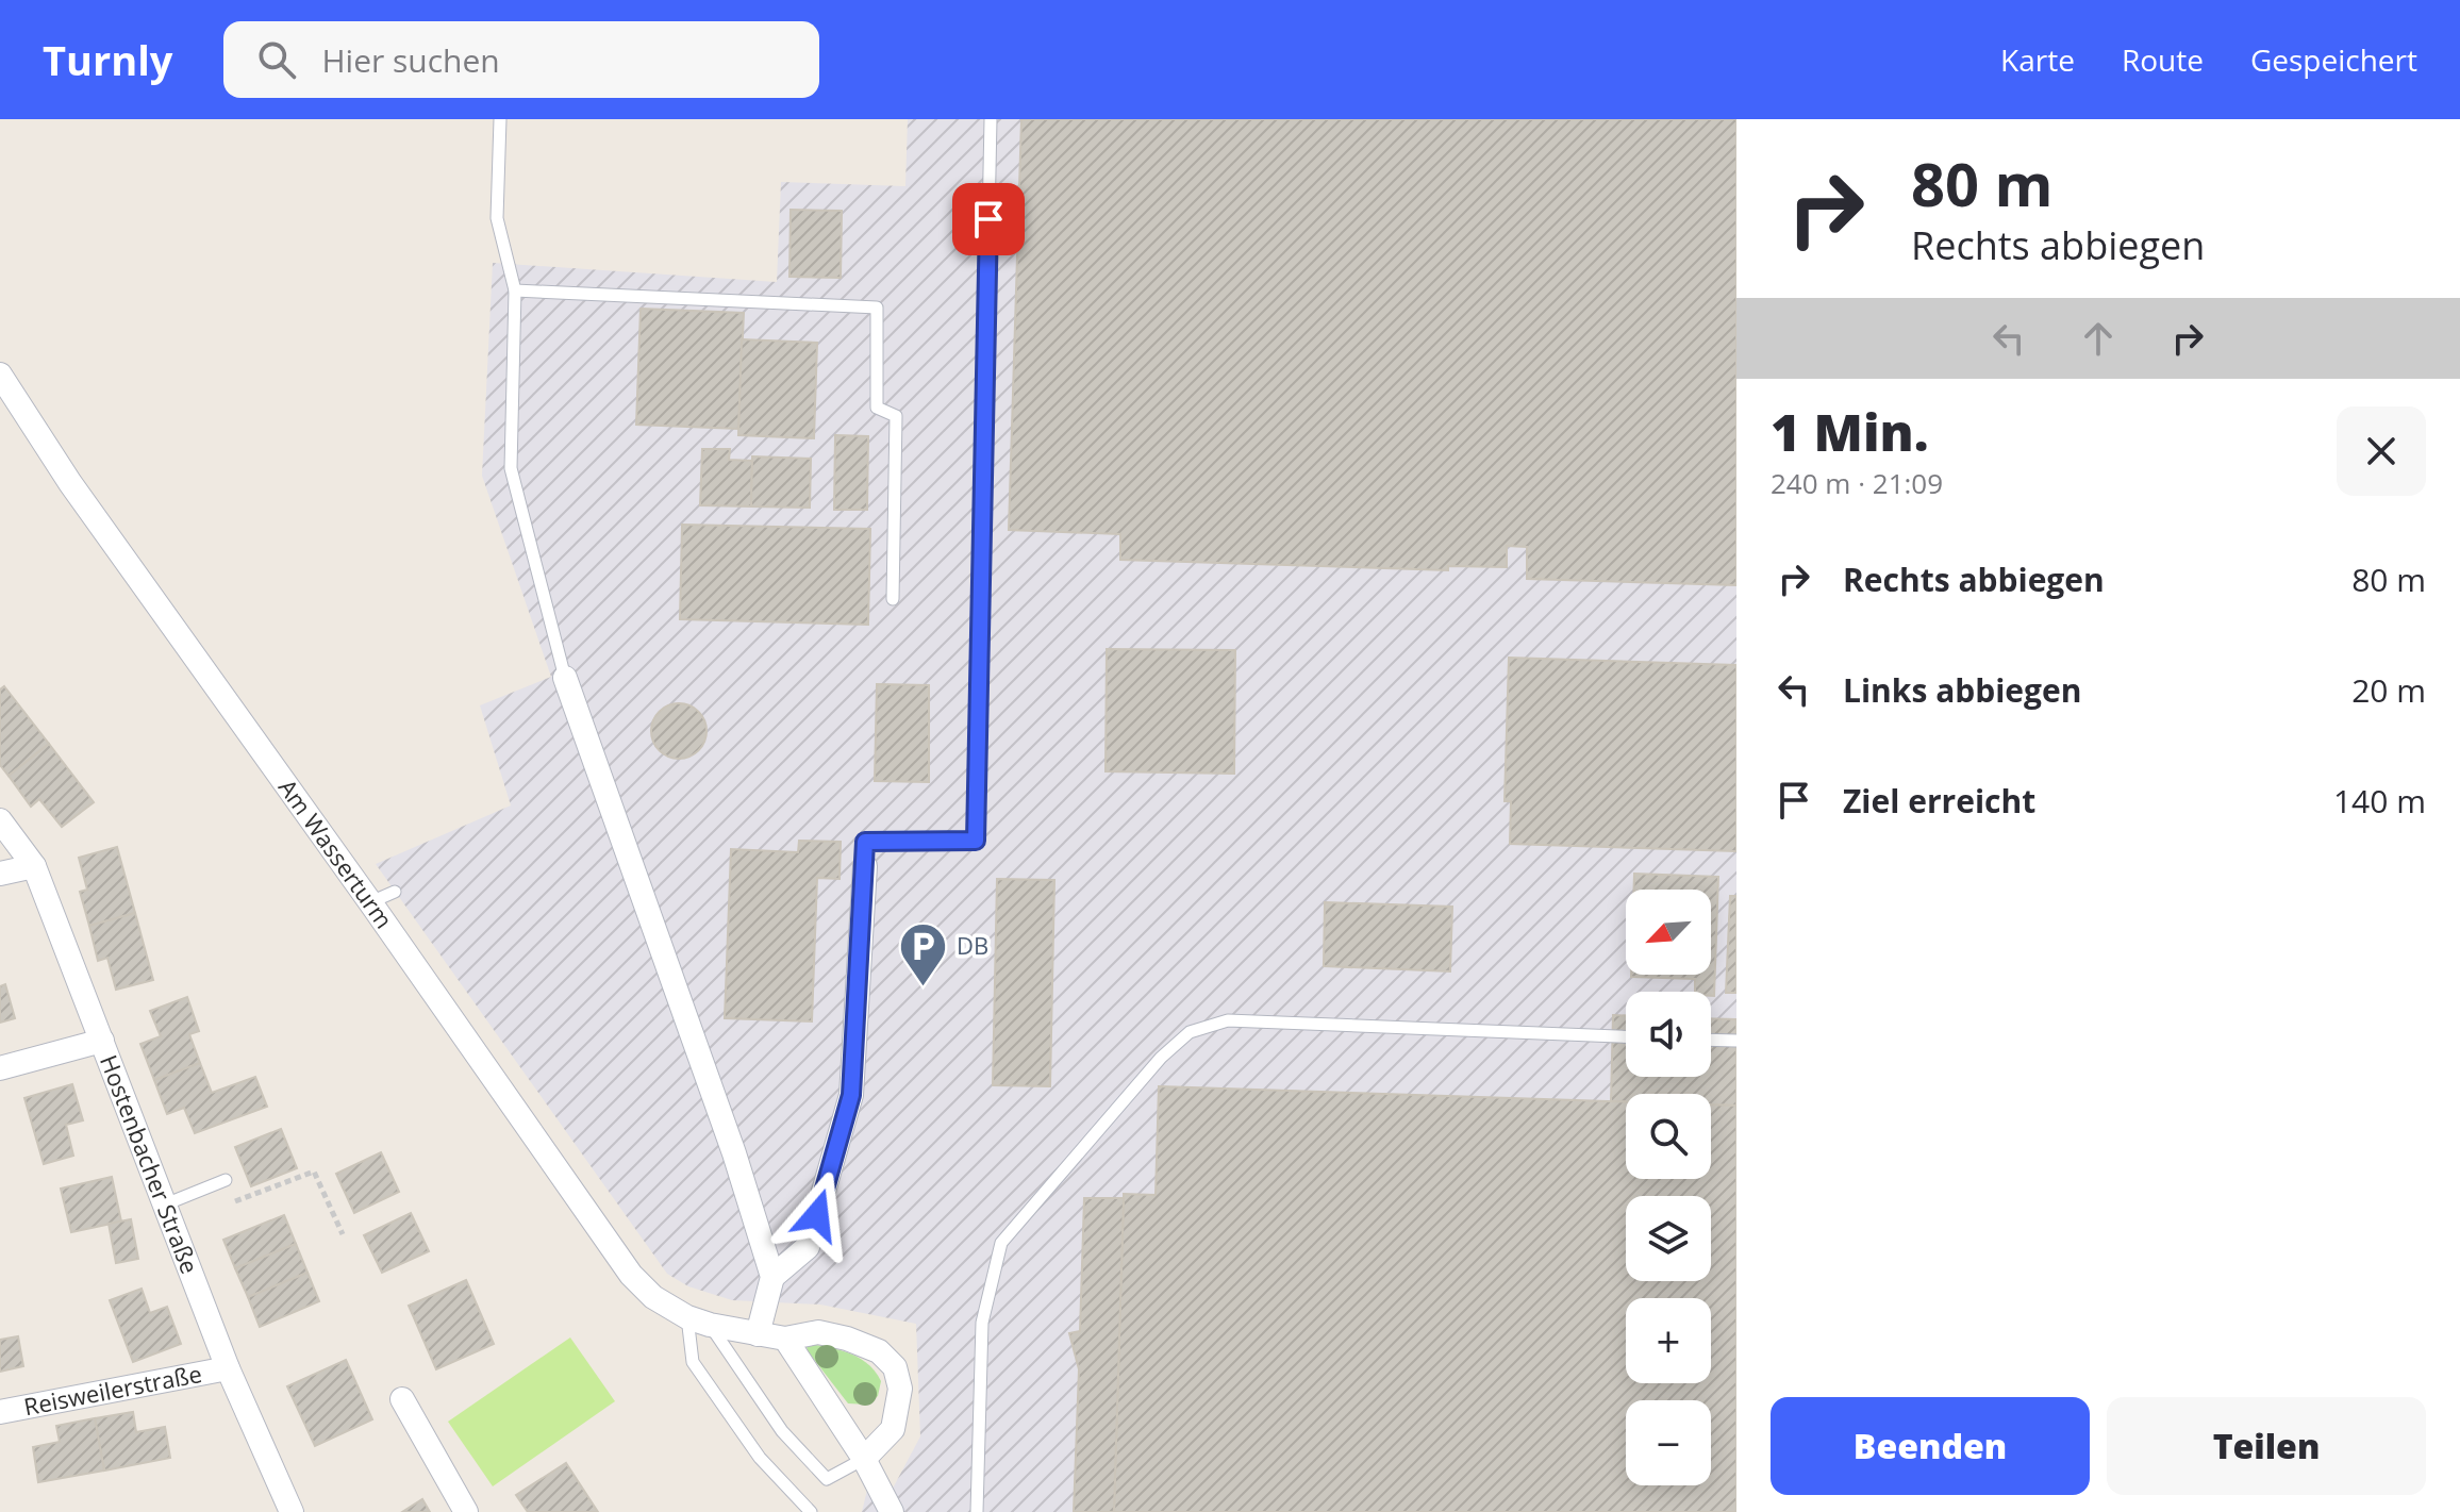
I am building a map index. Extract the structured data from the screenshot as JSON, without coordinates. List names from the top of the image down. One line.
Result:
{"streets":{"street":["Am Wasserturm","Hostenbacher Straße","Reisweilerstraße"]},"crossings":[["Hostenbacher Straße","Reisweilerstraße"]],"places":{"parking":["DB"]},"north":"bottom left","page":{"header":"Turnly","search":"Hier suchen","nav":["Karte","Route","Gespeichert"],"turn":["80 m","Rechts abbiegen"],"heading":["1 Min.","240 m · 21:09"],"list":[{"name":"Rechts abbiegen","value":"80 m"},{"name":"Links abbiegen","value":"20 m"},{"name":"Ziel erreicht","value":"140 m"}],"map_buttons":["+","−"],"buttons":["Beenden","Teilen"]}}
